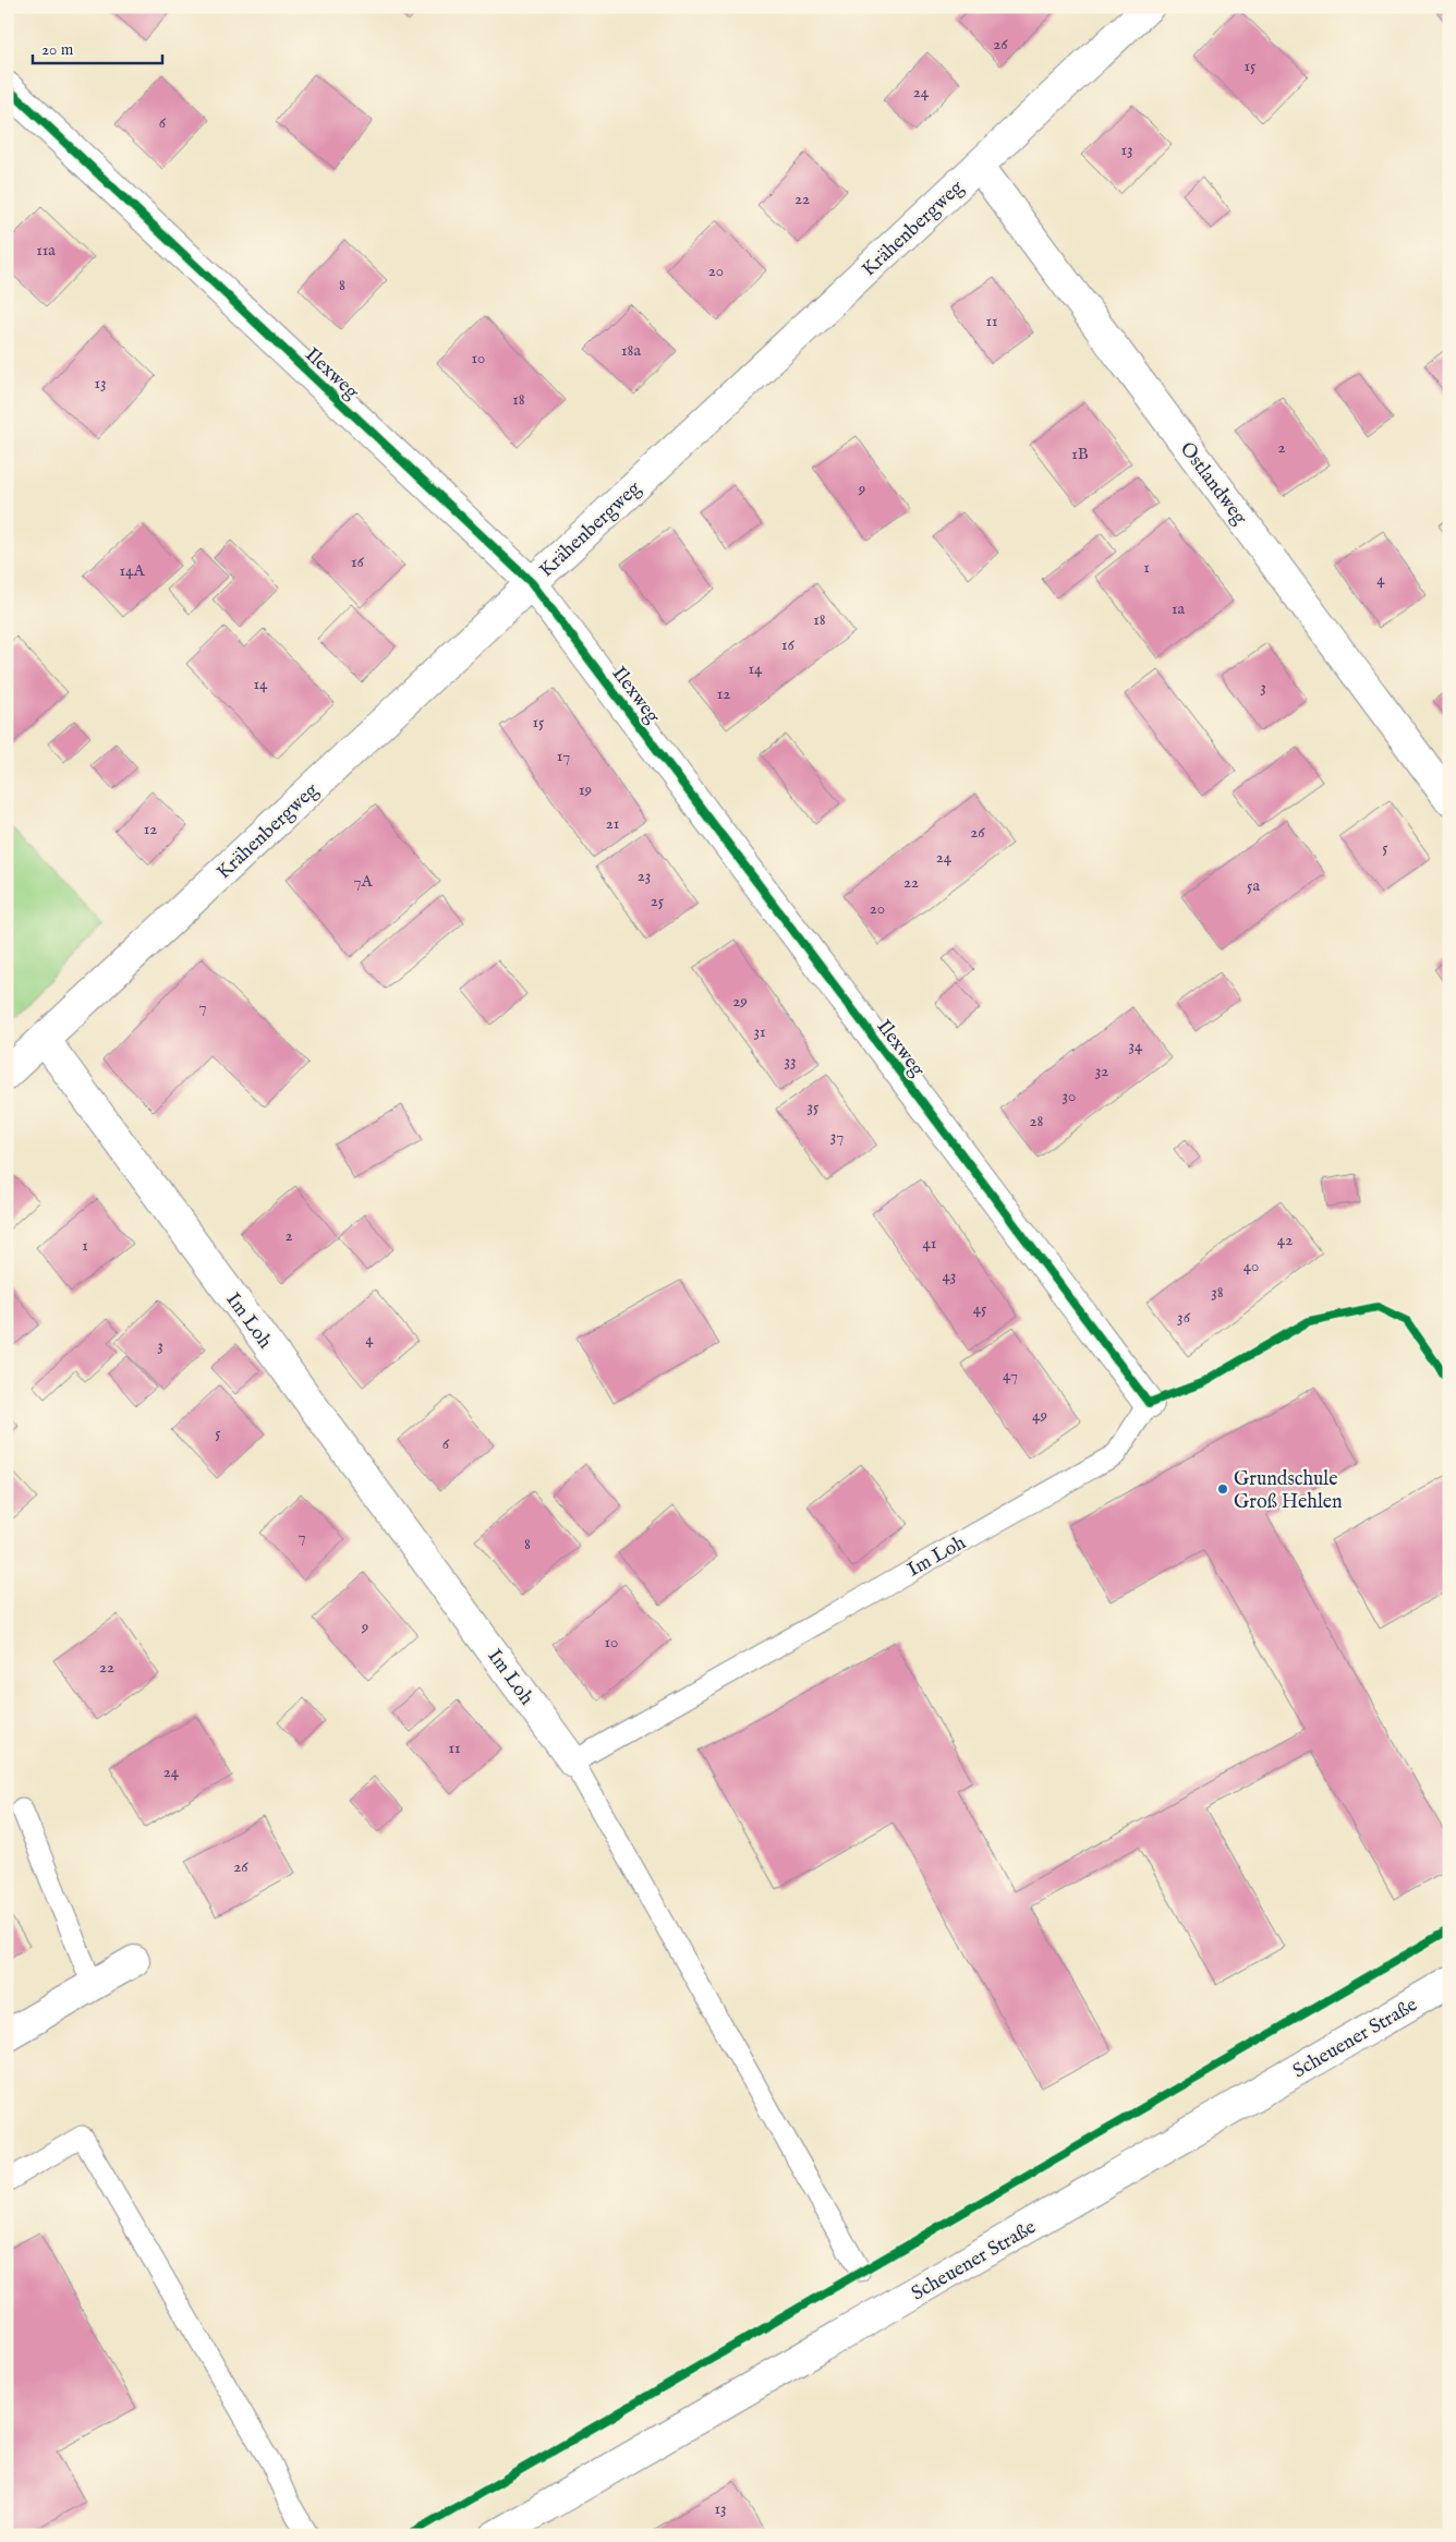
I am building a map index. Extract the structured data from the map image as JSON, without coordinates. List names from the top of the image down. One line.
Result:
{"streets":{"street":["Krähenbergweg","Ilexweg","Ostlandweg","Im Loh","Scheuener Straße"]},"crossings":[["Krähenbergweg","Ilexweg"],["Krähenbergweg","Ostlandweg"],["Krähenbergweg","Im Loh"],["Ilexweg","Im Loh"]],"places":["Grundschule Groß Hehlen"],"house_numbers":["26","15","24","6","13","22","11a","20","8","11","18a","10","13","18","2","1B","9","16","1","14A","4","1a","18","16","14","14","3","12","15","17","19","21","12","26","5","24","23","7A","22","5a","25","20","29","7","31","34","33","32","30","35","28","37","2","42","41","1","40","43","38","45","36","4","3","47","49","5","6","7","8","9","10","22","11","24","26","13"],"scale_bar":"20 m"}
